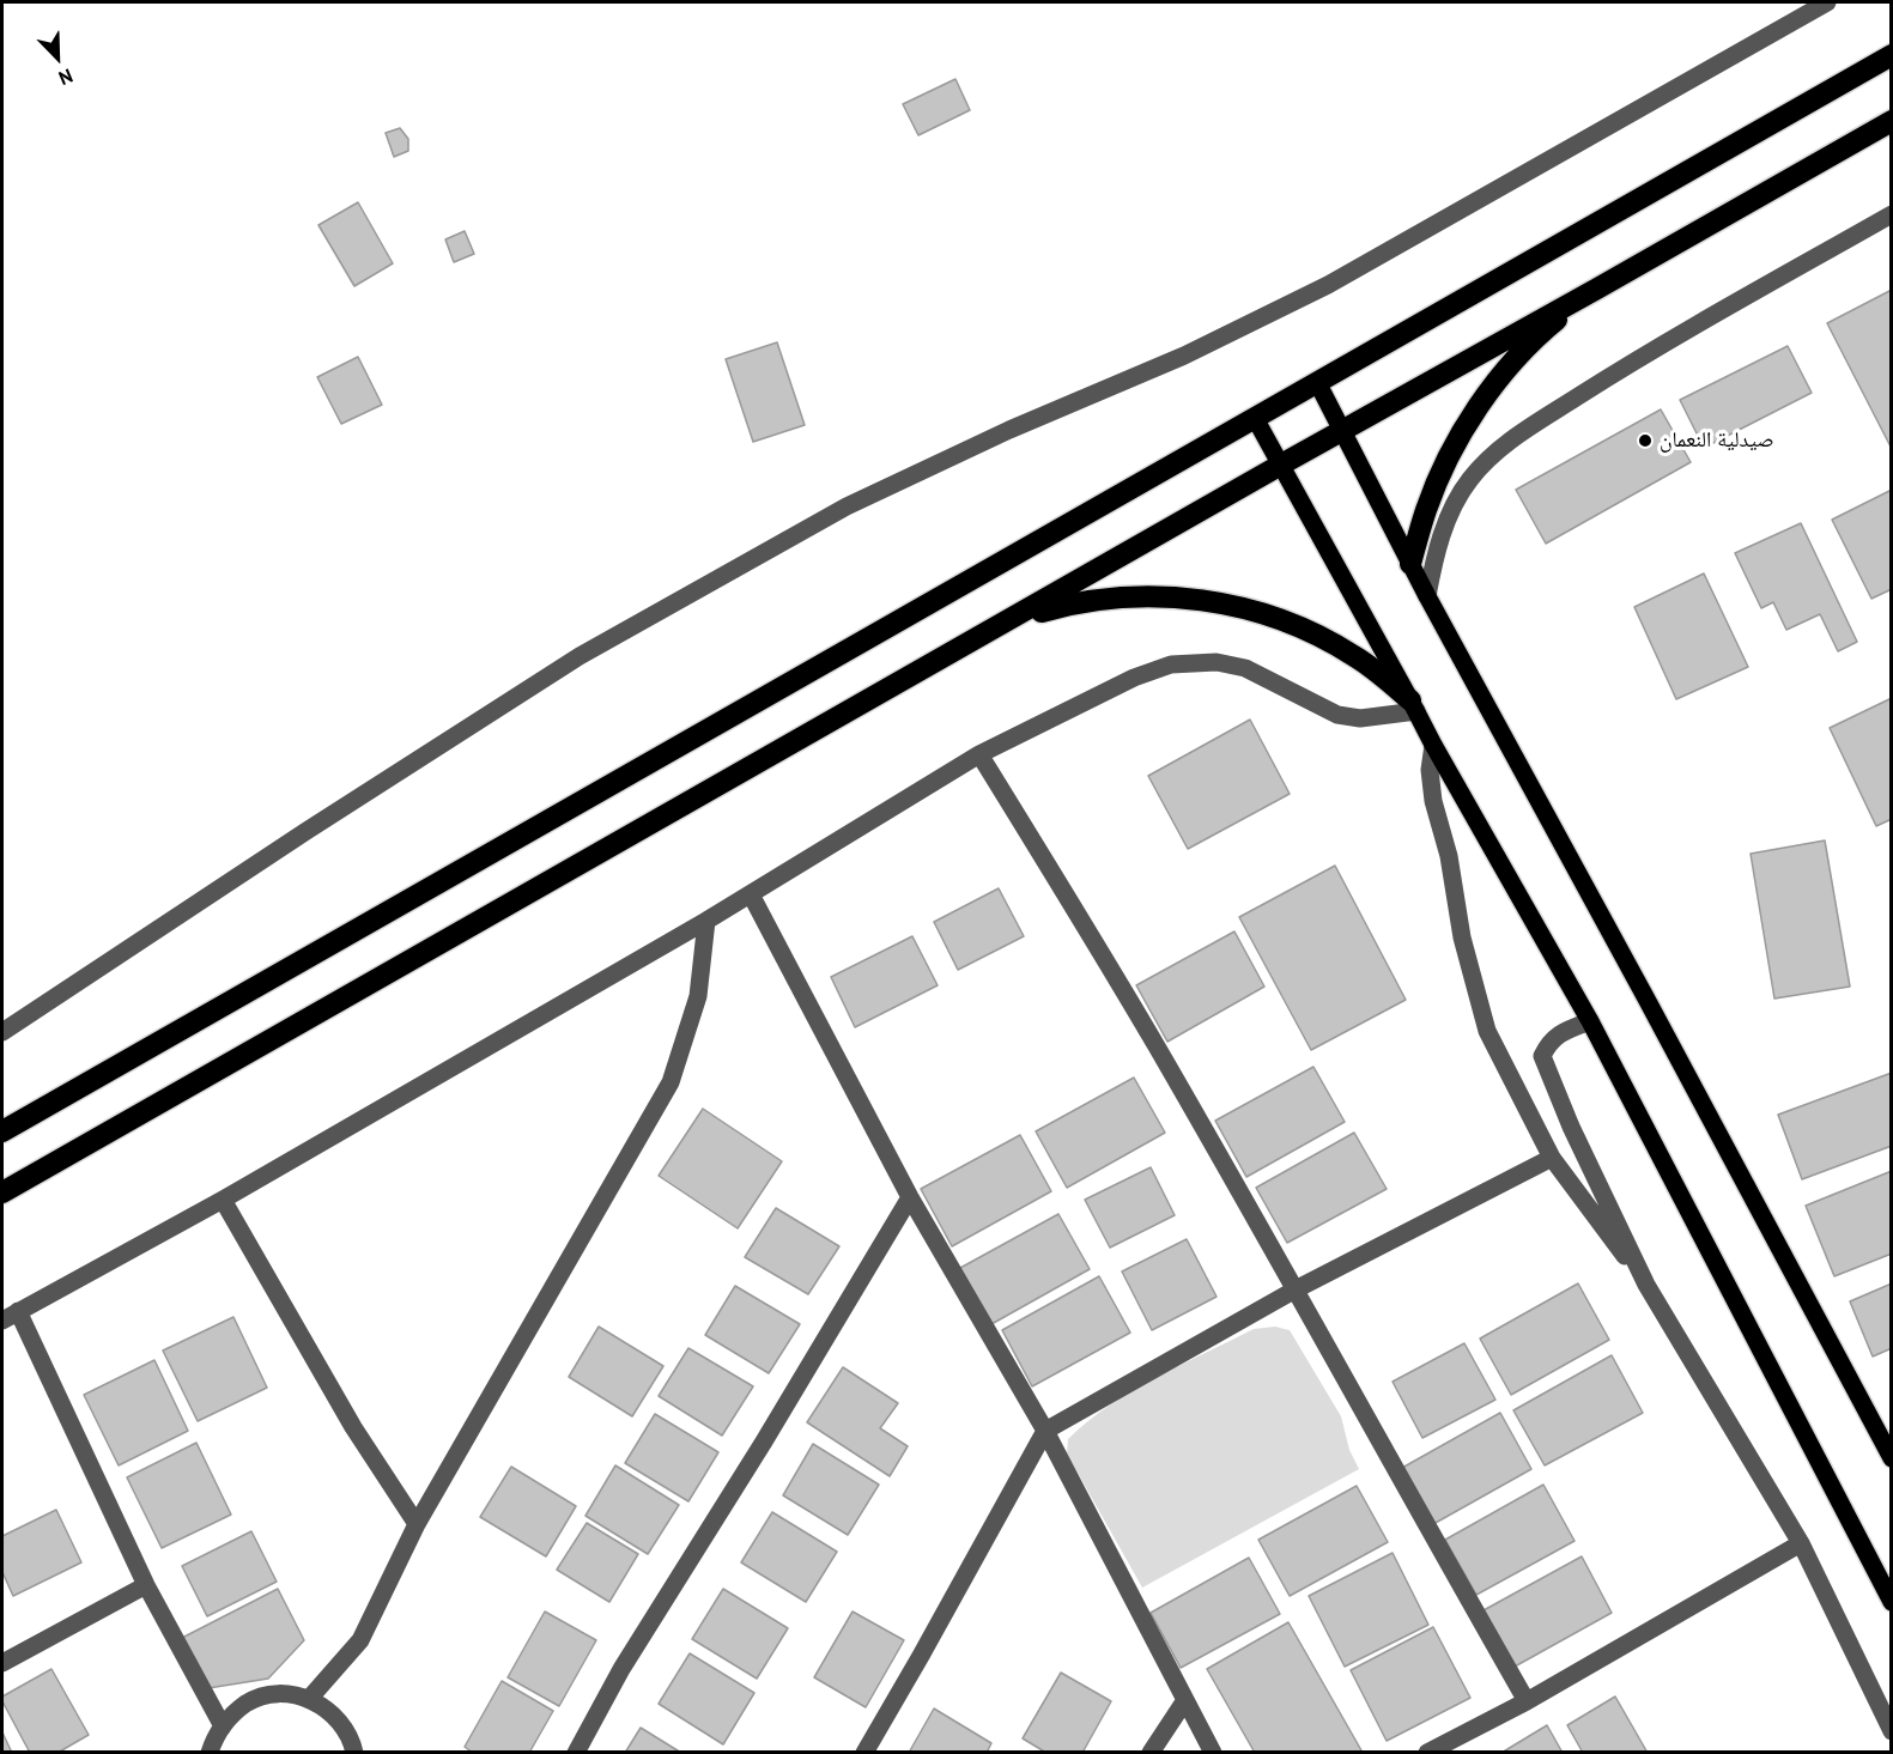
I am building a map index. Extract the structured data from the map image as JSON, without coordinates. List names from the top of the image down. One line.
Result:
{"places":["صيدلية النعمان"],"north":"bottom right"}
